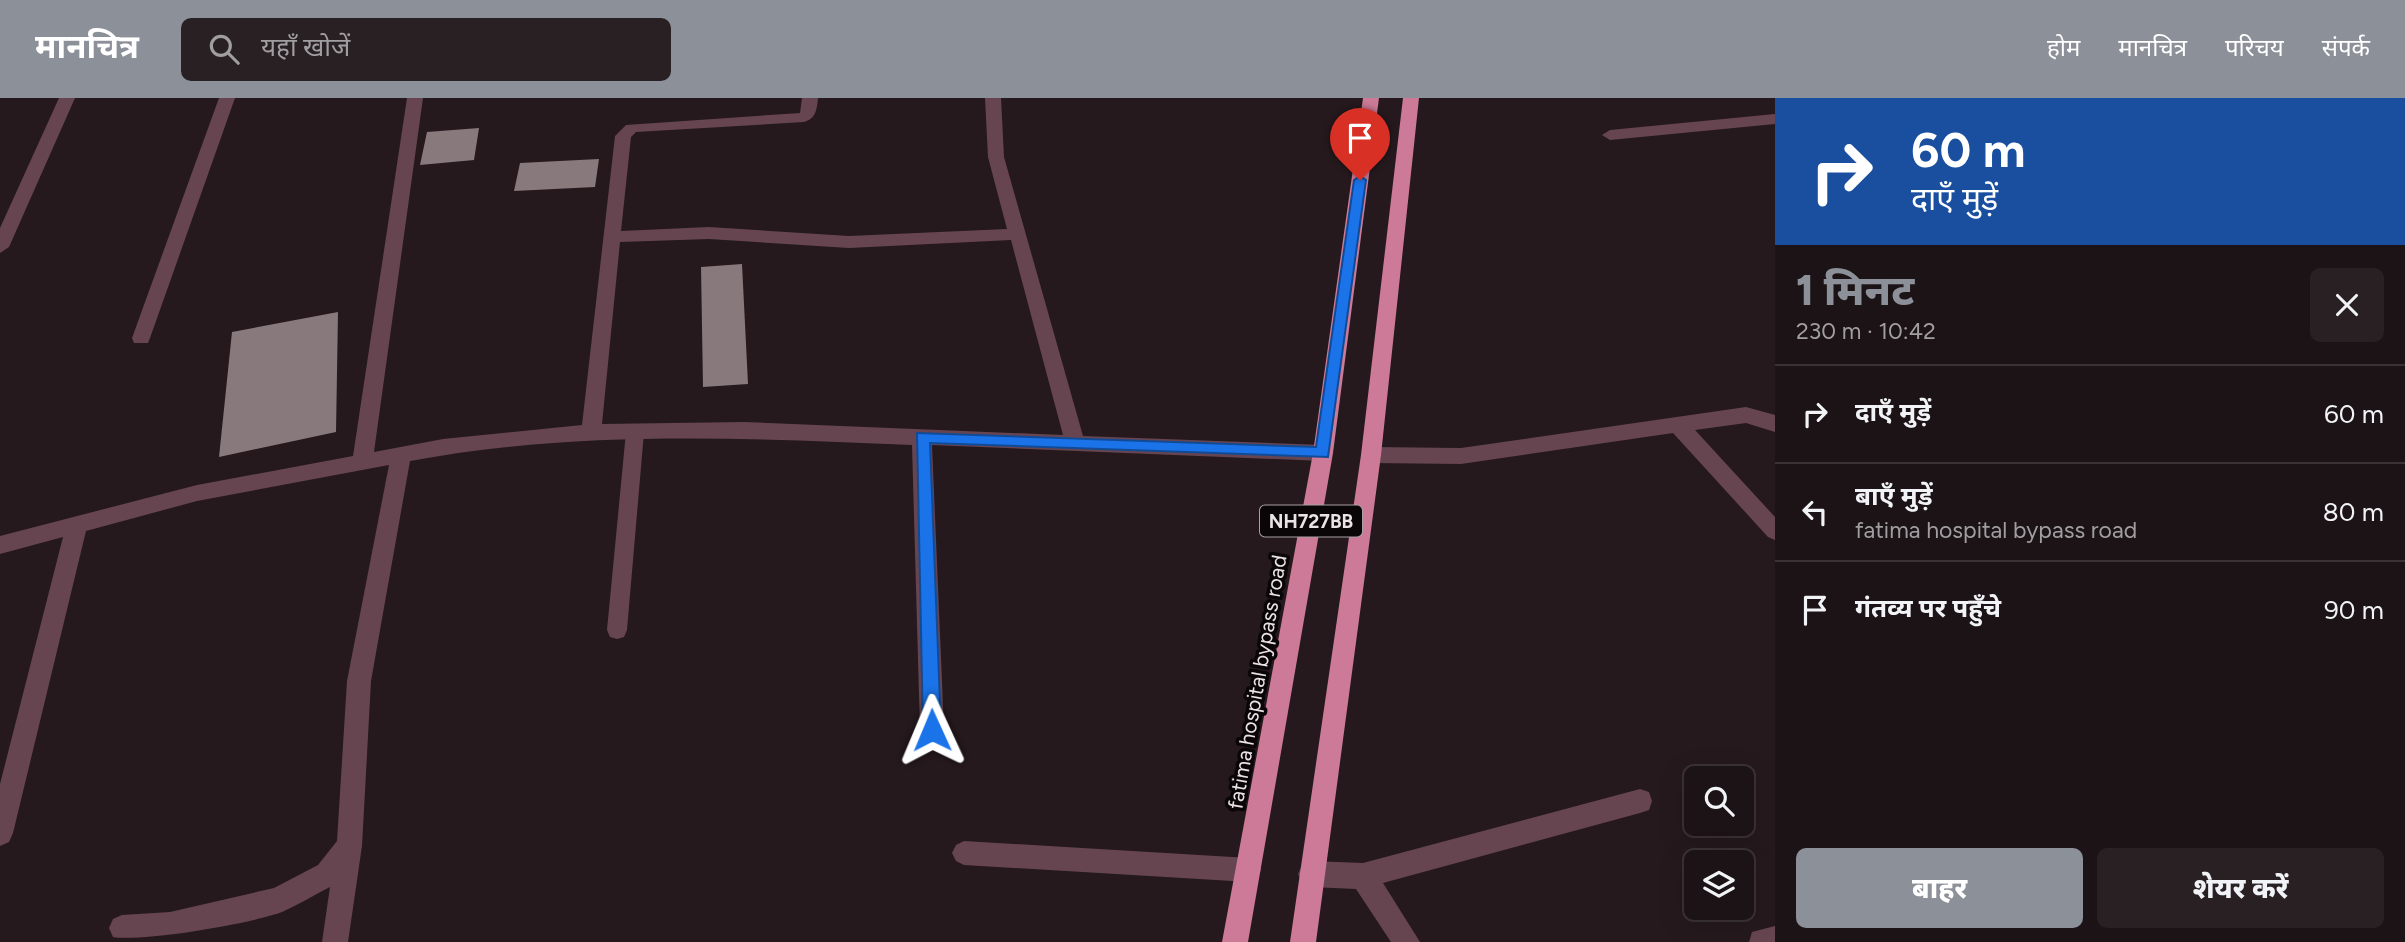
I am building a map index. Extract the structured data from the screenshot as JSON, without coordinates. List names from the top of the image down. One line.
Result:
{"streets":{"highway":["NH727BB","fatima hospital bypass road"]},"page":{"header":"मानचित्र","search":"यहाँ खोजें","nav":["होम","मानचित्र","परिचय","संपर्क"],"turn":["60 m","दाएँ मुड़ें"],"heading":["1 मिनट","230 m · 10:42"],"list":[{"name":"दाएँ मुड़ें","value":"60 m"},{"name":"बाएँ मुड़ें","note":"fatima hospital bypass road","value":"80 m"},{"name":"गंतव्य पर पहुँचे","value":"90 m"}],"buttons":["बाहर","शेयर करें"]}}
